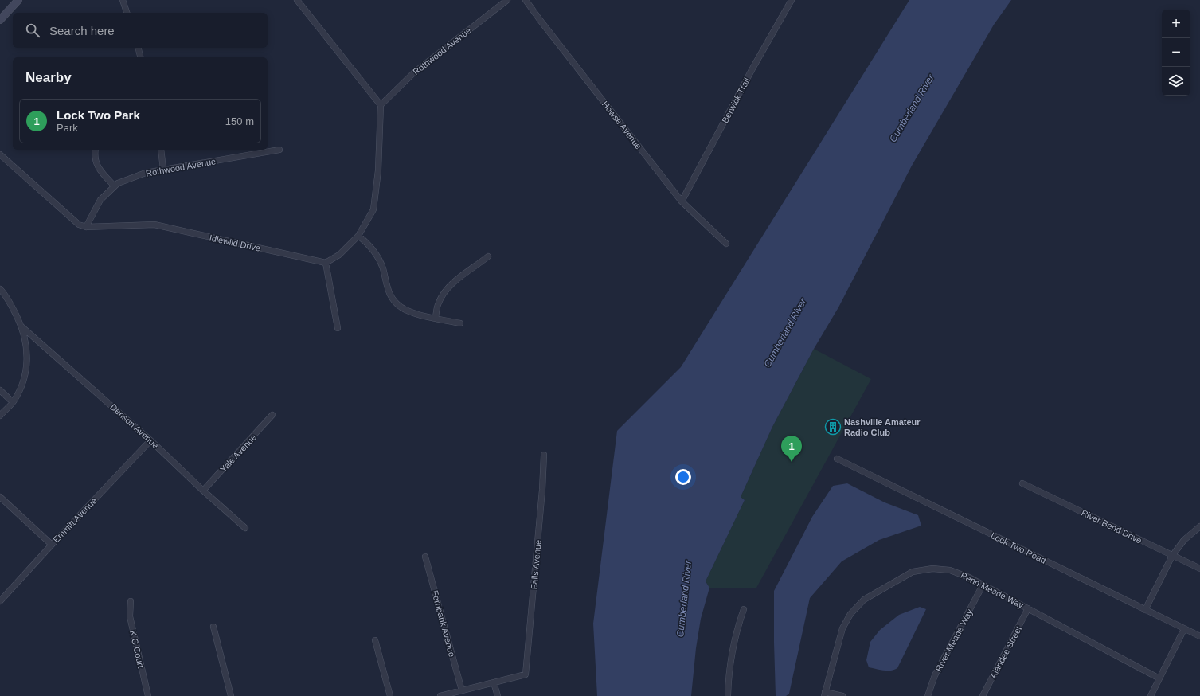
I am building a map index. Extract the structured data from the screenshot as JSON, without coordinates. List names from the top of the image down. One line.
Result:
{"streets":{"street":["Rothwood Avenue","Berwick Trail","Howse Avenue","Idlewild Drive","Denson Avenue","Yale Avenue","Emmitt Avenue","River Bend Drive","Lock Two Road","Falls Avenue","Penn Meade Way","Fernbank Avenue","River Meade Way","K C Court","Alandee Street"]},"crossings":[["Rothwood Avenue","Idlewild Drive"],["Berwick Trail","Howse Avenue"],["Denson Avenue","Yale Avenue"],["Denson Avenue","Emmitt Avenue"],["Penn Meade Way","River Meade Way"],["Penn Meade Way","Alandee Street"]],"water":["Cumberland River"],"places":{"building":["Nashville Amateur Radio Club"]},"page":{"map_buttons":["+","−"],"search":"Search here","heading":"Nearby","list":[{"mark":"1","name":"Lock Two Park","note":"Park","value":"150 m"}],"pins":"1"}}
